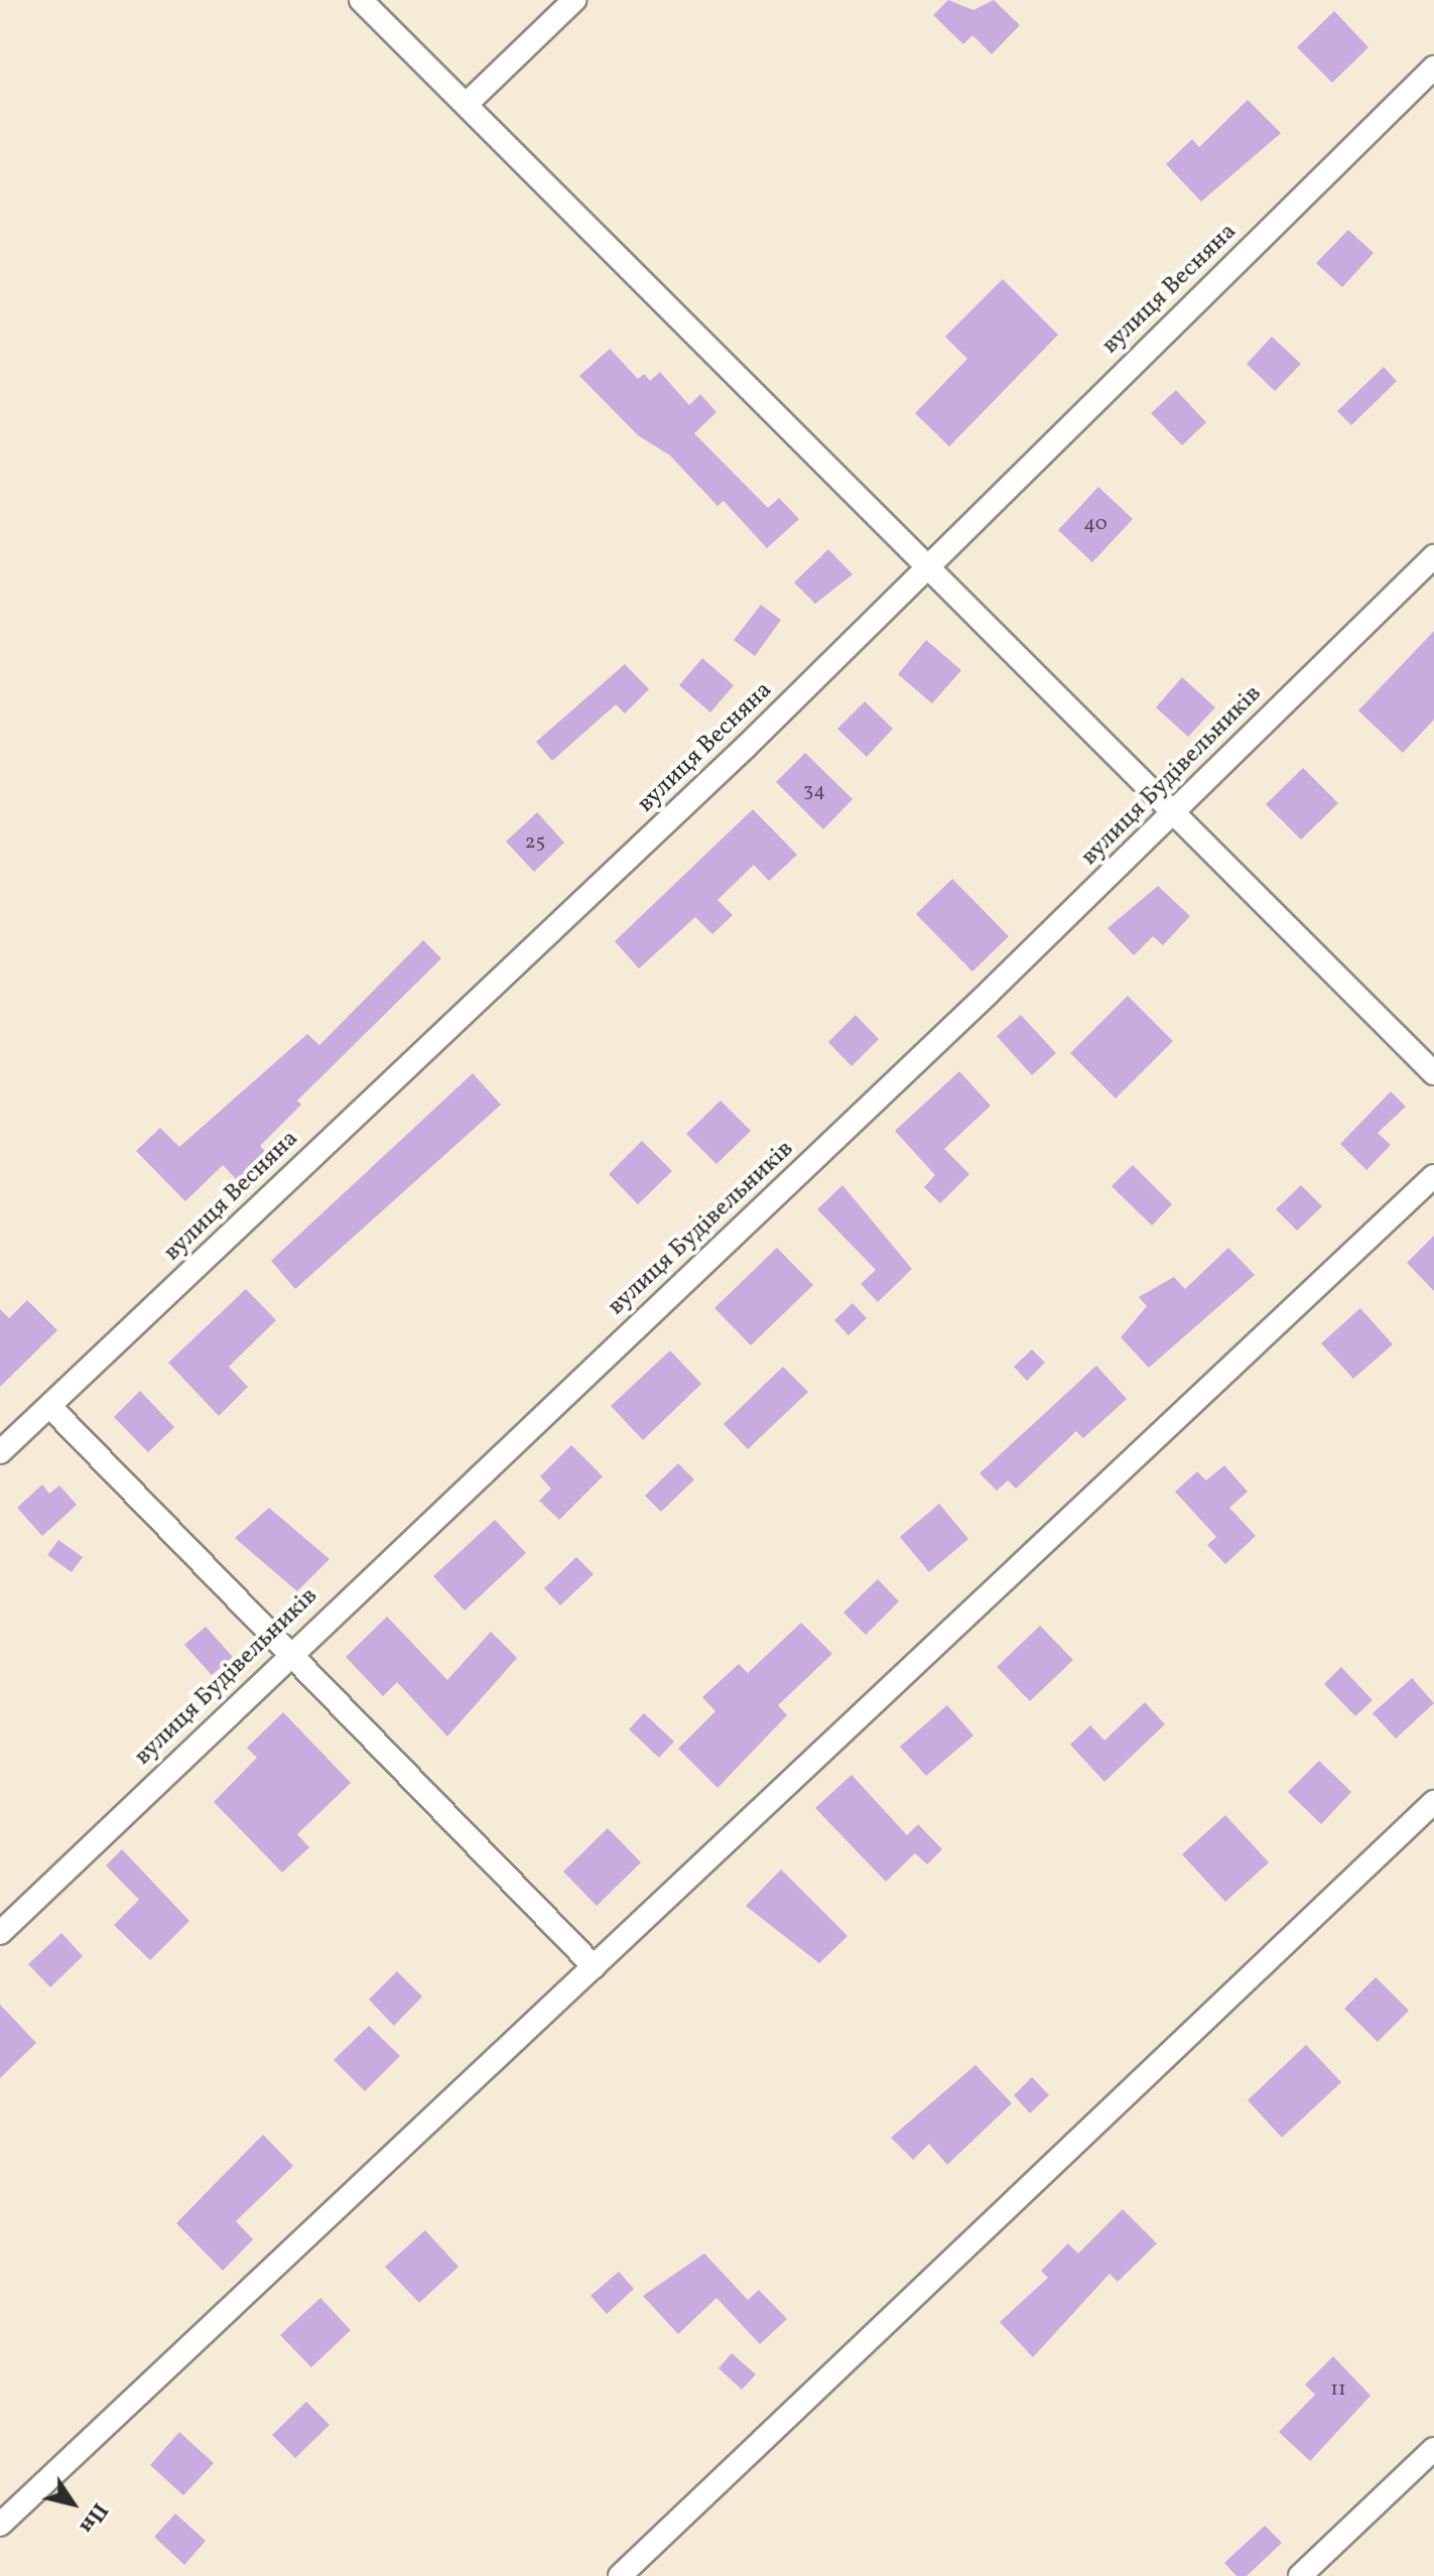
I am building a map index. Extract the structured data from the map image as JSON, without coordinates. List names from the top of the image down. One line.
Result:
{"streets":{"street":["вулиця Весняна","вулиця Будівельників"]},"house_numbers":["40","34","25","11"],"north":"bottom right"}
